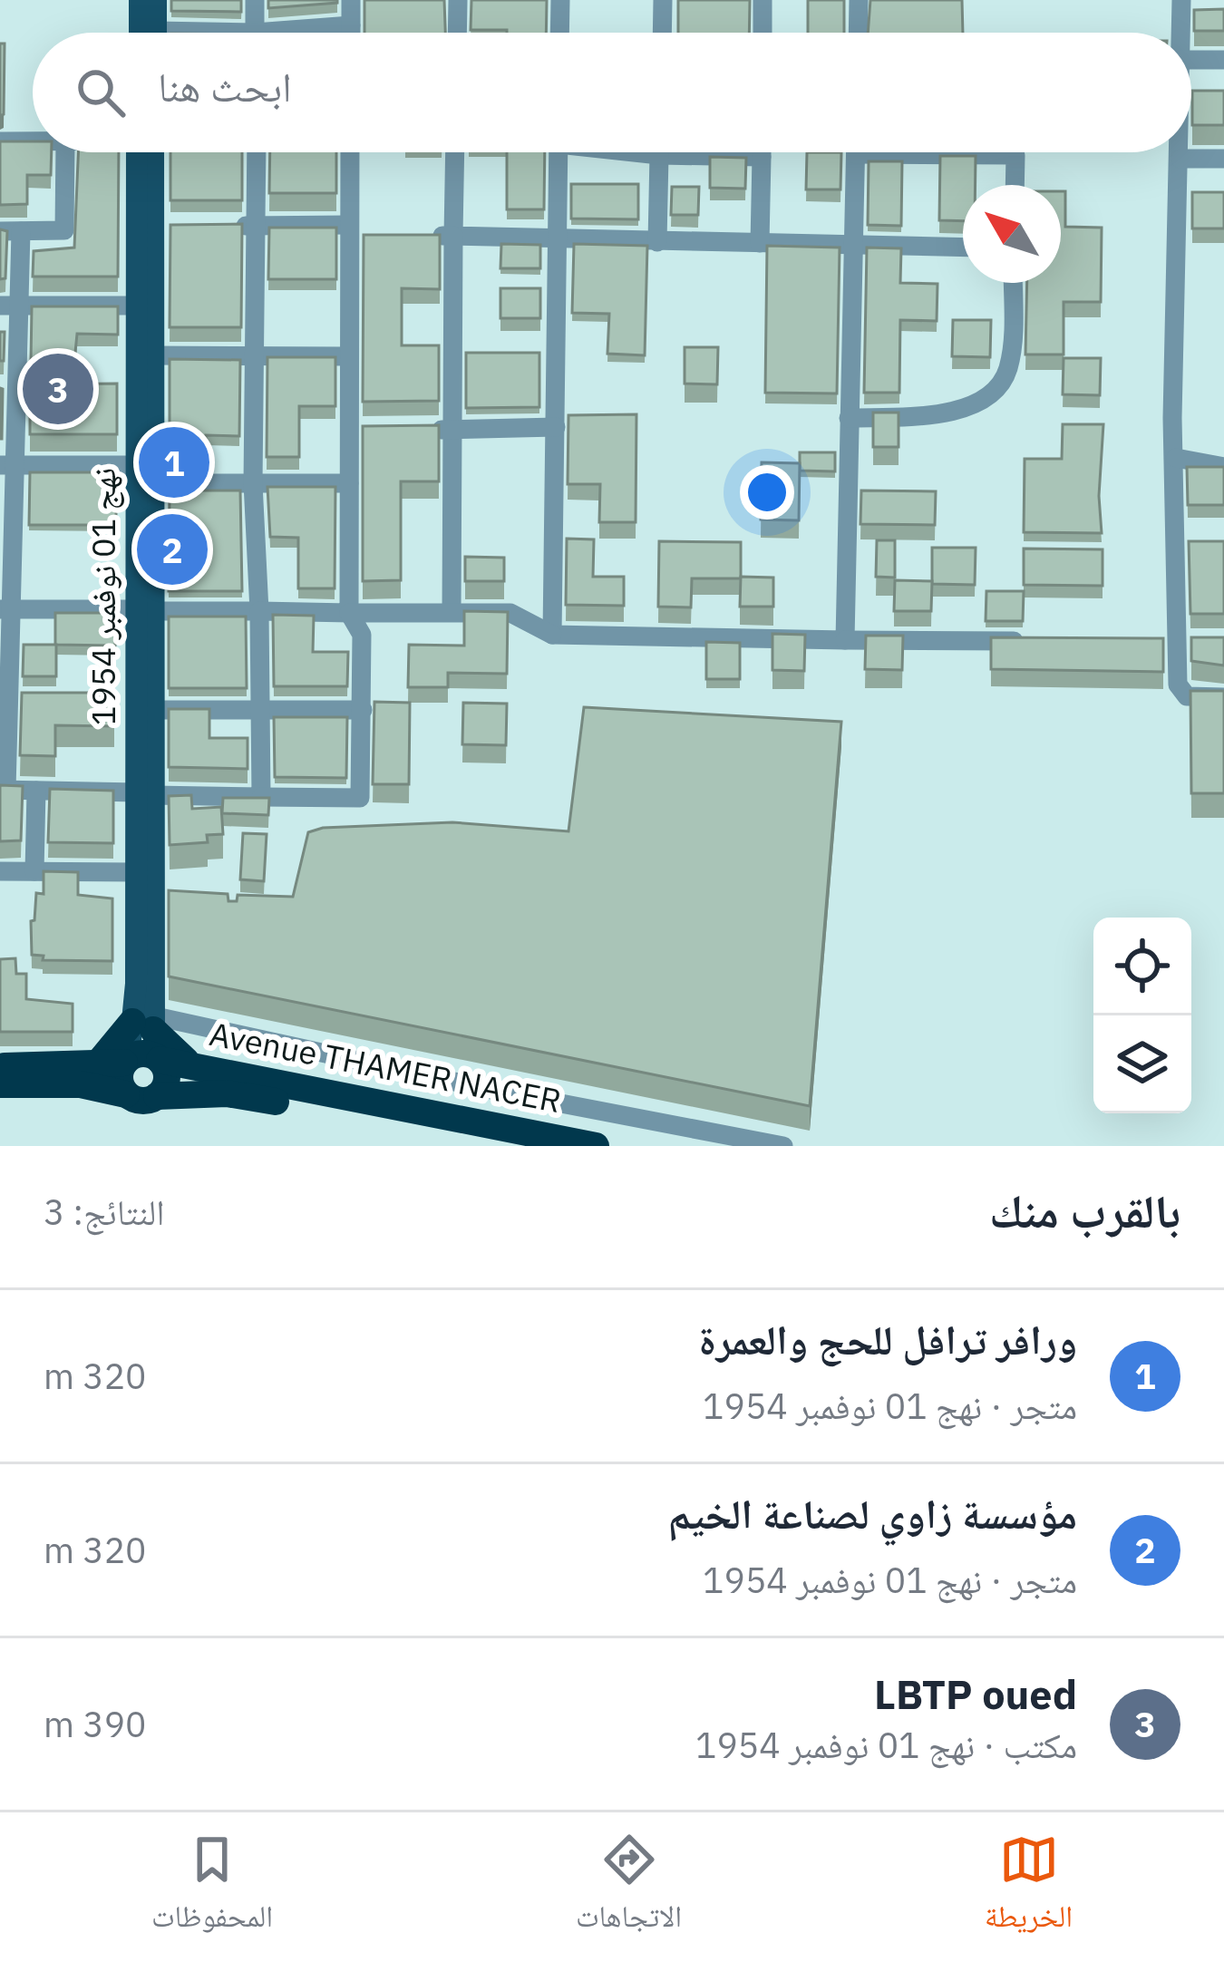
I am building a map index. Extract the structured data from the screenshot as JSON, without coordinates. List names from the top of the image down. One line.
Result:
{"streets":{"highway":["Avenue THAMER NACER"],"main road":["نهج 01 نوفمبر 1954"]},"crossings":[["نهج 01 نوفمبر 1954","Avenue THAMER NACER"]],"north":"top left","page":{"search":"ابحث هنا","pins":["3","1","2"],"heading":["بالقرب منك","النتائج: 3"],"list":[{"mark":"1","name":"ورافر ترافل للحج والعمرة","note":"متجر · نهج 01 نوفمبر 1954","value":"320 m"},{"mark":"2","name":"مؤسسة زاوي لصناعة الخيم","note":"متجر · نهج 01 نوفمبر 1954","value":"320 m"},{"mark":"3","name":"LBTP oued","note":"مكتب · نهج 01 نوفمبر 1954","value":"390 m"}],"nav":["الخريطة","الاتجاهات","المحفوظات"]}}
